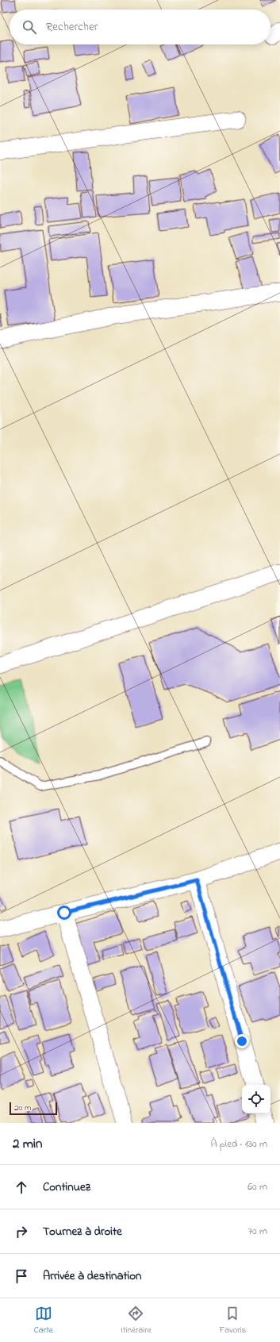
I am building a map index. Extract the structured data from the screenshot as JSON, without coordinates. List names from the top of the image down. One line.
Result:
{"scale_bar":"20 m","page":{"search":"Rechercher","scale":"20 m","heading":["2 min","À pied · 130 m"],"list":[["Continuez","60 m"],["Tournez à droite","70 m"],"Arrivée à destination"],"nav":["Carte","Itinéraire","Favoris"]}}
